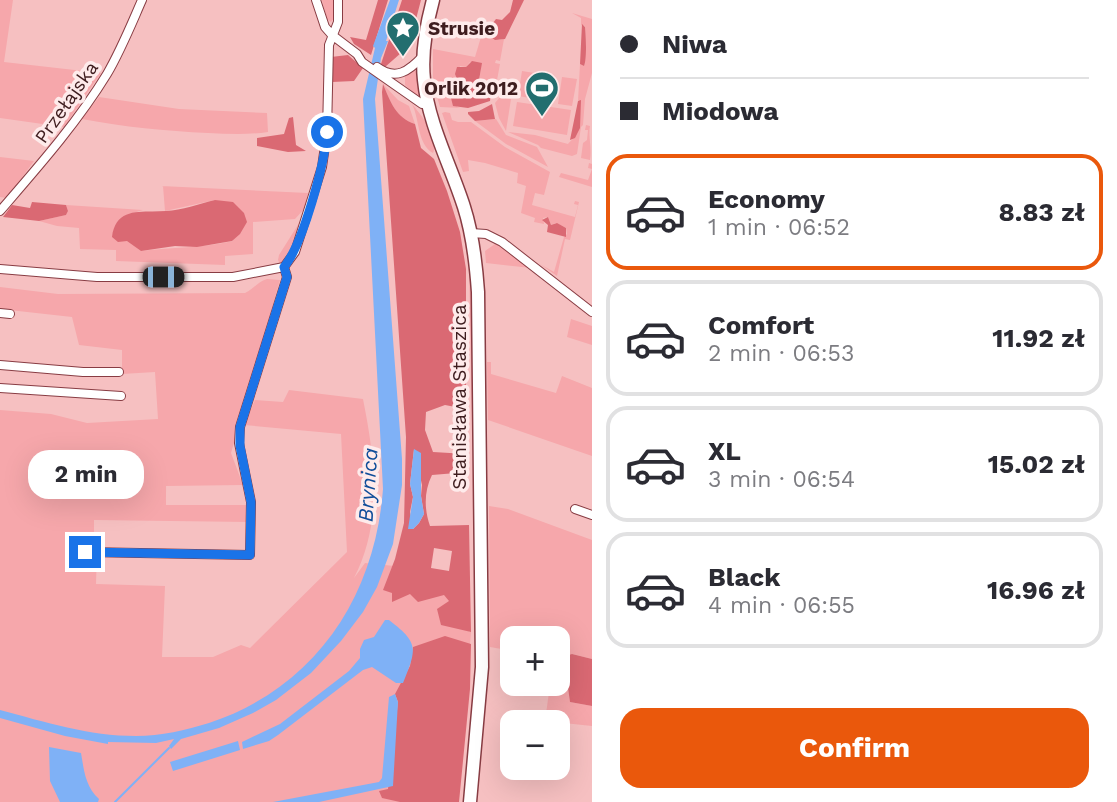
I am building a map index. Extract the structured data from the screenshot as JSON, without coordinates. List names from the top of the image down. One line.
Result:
{"streets":{"main road":["Stanisława Staszica"],"street":["Przełajska"]},"water":["Brynica"],"places":{"place":["Strusie"],"sports":["Orlik 2012"]},"page":{"banner":["Niwa","Miodowa"],"list":[{"name":"Economy","note":"1 min · 06:52","value":"8.83 zł"},{"name":"Comfort","note":"2 min · 06:53","value":"11.92 zł"},{"name":"XL","note":"3 min · 06:54","value":"15.02 zł"},{"name":"Black","note":"4 min · 06:55","value":"16.96 zł"}],"bubble":"2 min","map_buttons":["+","−"],"buttons":"Confirm"}}
